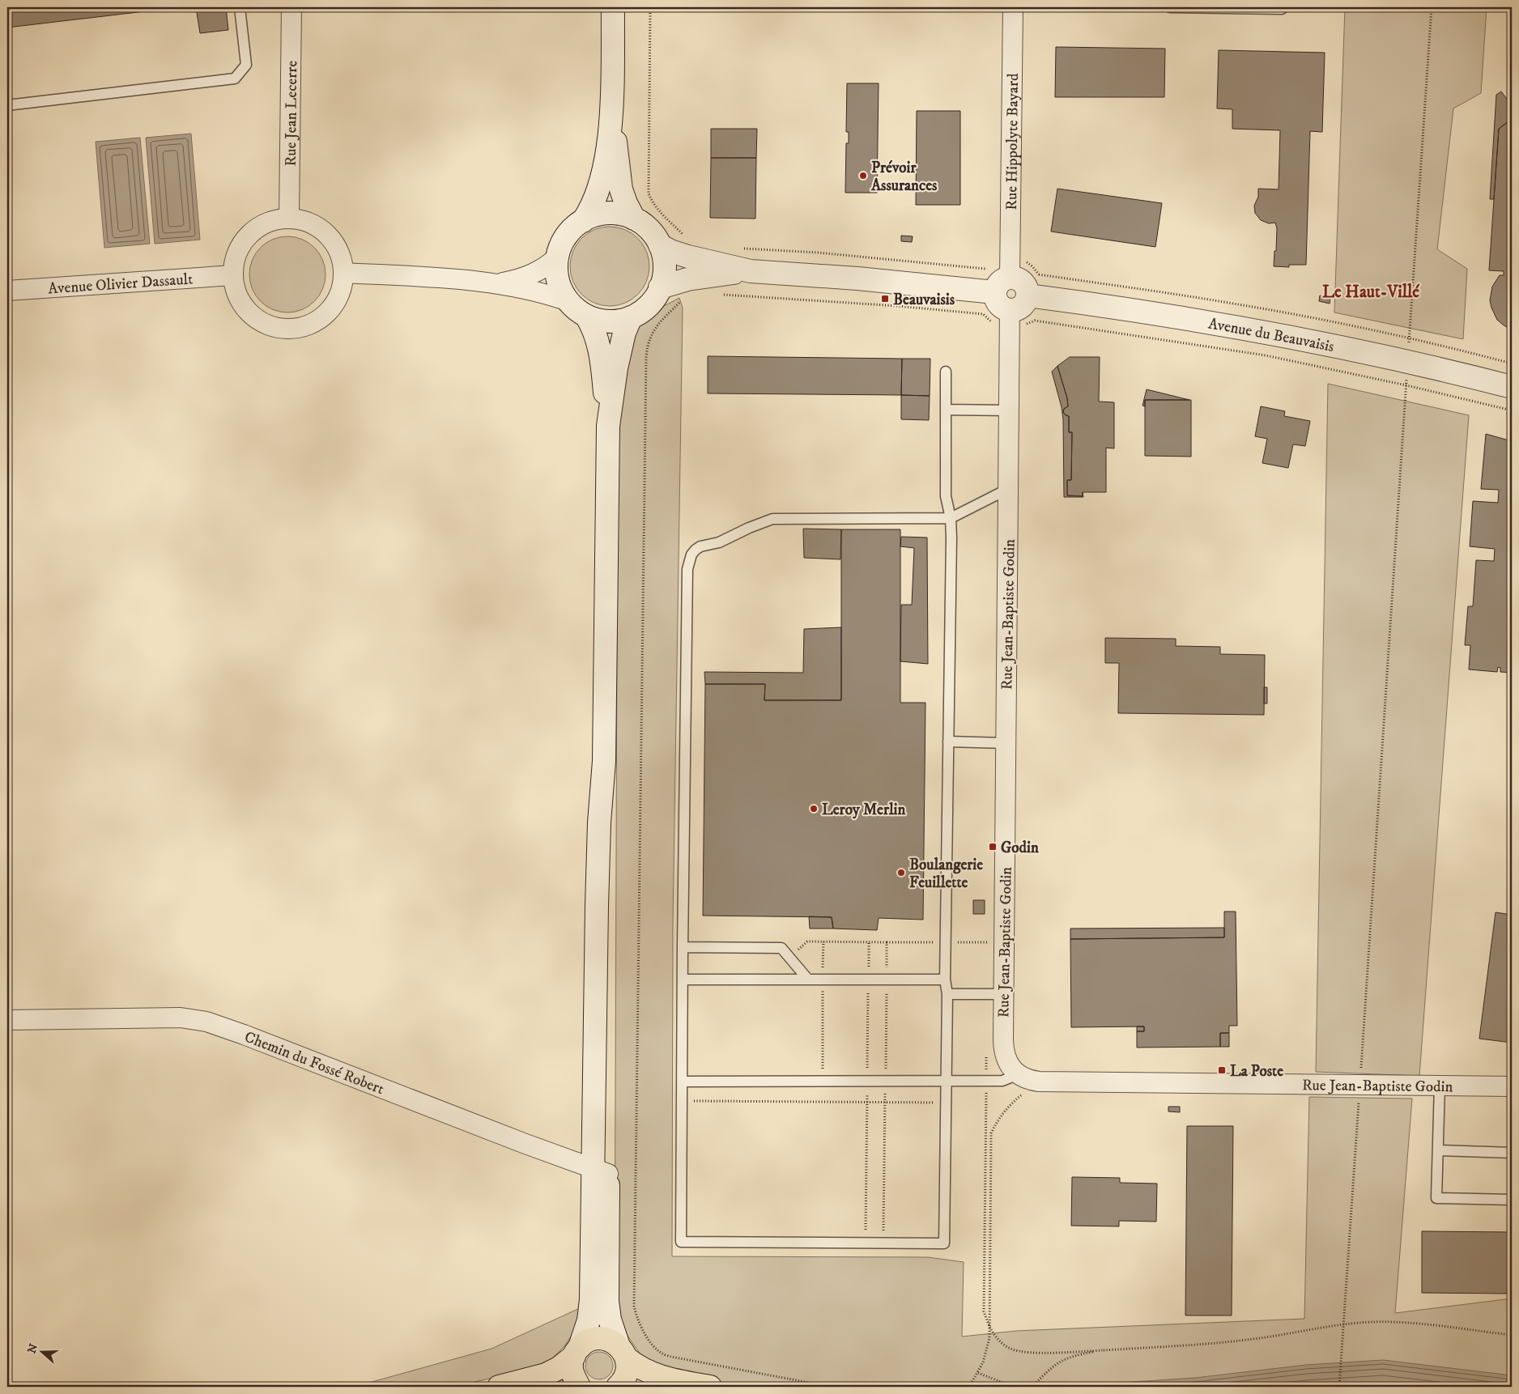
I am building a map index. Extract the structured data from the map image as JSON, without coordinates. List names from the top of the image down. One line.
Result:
{"streets":{"main road":["Avenue du Beauvaisis"],"street":["Rue Jean Lecerre","Rue Hippolyte Bayard","Avenue Olivier Dassault","Rue Jean-Baptiste Godin","Chemin du Fossé Robert"]},"crossings":[["Rue Jean Lecerre","Avenue Olivier Dassault"]],"districts":["Le Haut-Villé"],"places":{"other":["Prévoir Assurances","Leroy Merlin","Boulangerie Feuillette"],"transit":["Beauvaisis","Godin","La Poste"]},"north":"left"}
